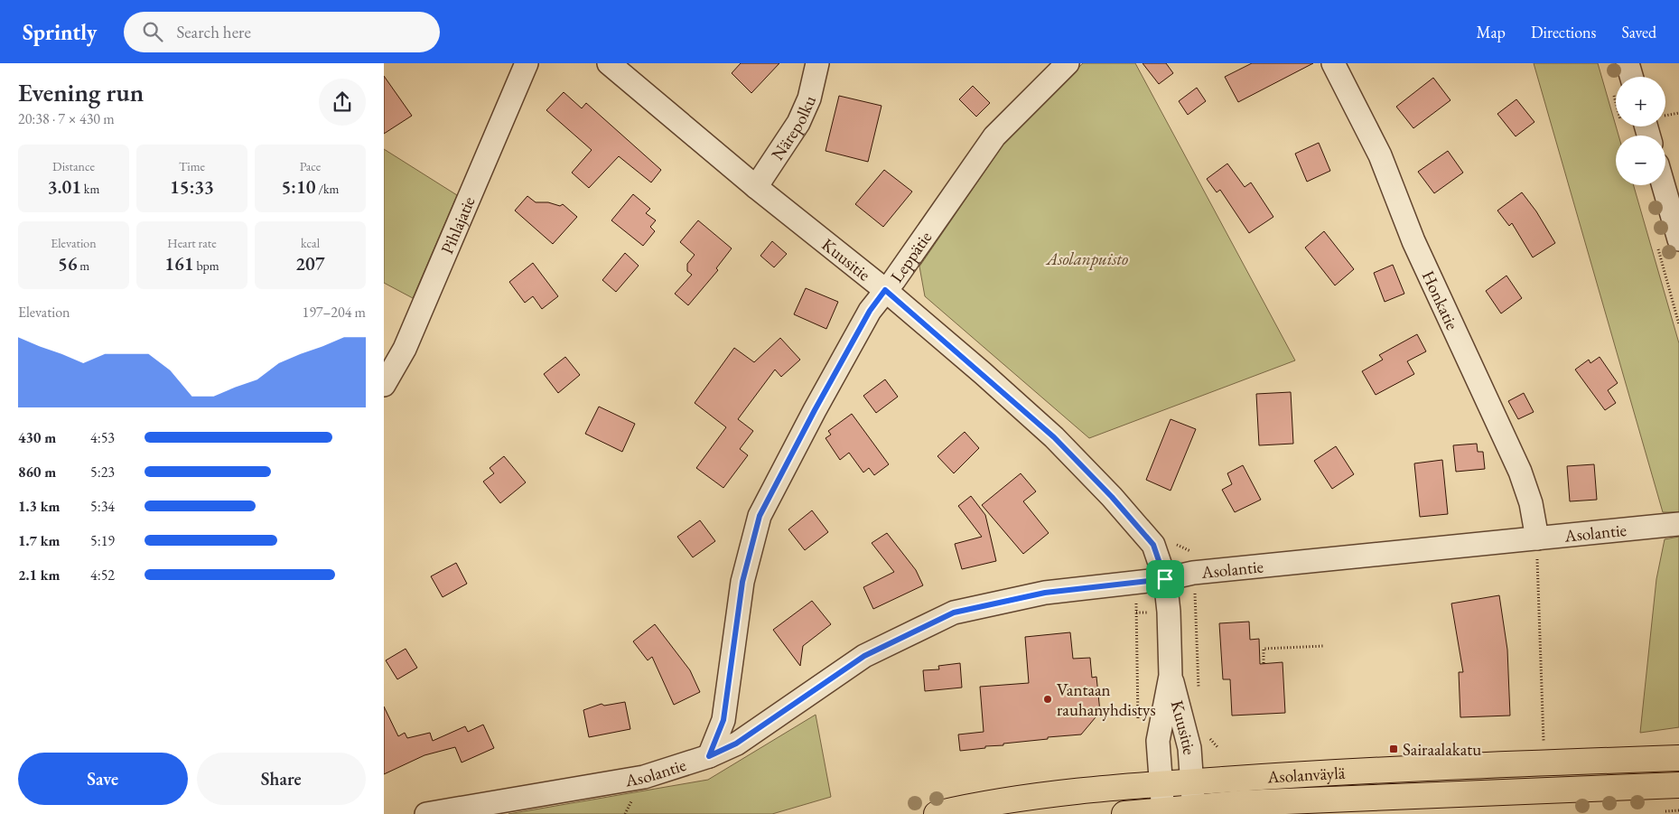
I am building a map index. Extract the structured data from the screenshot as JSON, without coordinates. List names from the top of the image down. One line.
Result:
{"streets":{"main road":["Asolanväylä"],"street":["Närepolku","Pihlajatie","Leppätie","Kuusitie","Honkatie","Asolantie"]},"crossings":[["Närepolku","Kuusitie"],["Leppätie","Kuusitie"],["Leppätie","Asolantie"],["Kuusitie","Asolantie"],["Kuusitie","Asolanväylä"],["Honkatie","Asolantie"]],"parks":["Asolanpuisto"],"places":{"other":["Vantaan rauhanyhdistys"],"transit":["Sairaalakatu"]},"page":{"header":"Sprintly","search":"Search here","nav":["Map","Directions","Saved"],"heading":["Evening run","20:38 · 7 × 430 m"],"map_buttons":["+","−"],"stats":[["Distance","3.01 km"],["Time","15:33"],["Pace","5:10 /km"],["Elevation","56 m"],["Heart rate","161 bpm"],["kcal","207"]],"chart":["Elevation","197–204 m"],"list":[{"name":"430 m","note":"4:53"},{"name":"860 m","note":"5:23"},{"name":"1.3 km","note":"5:34"},{"name":"1.7 km","note":"5:19"},{"name":"2.1 km","note":"4:52"}],"buttons":["Save","Share"]}}
